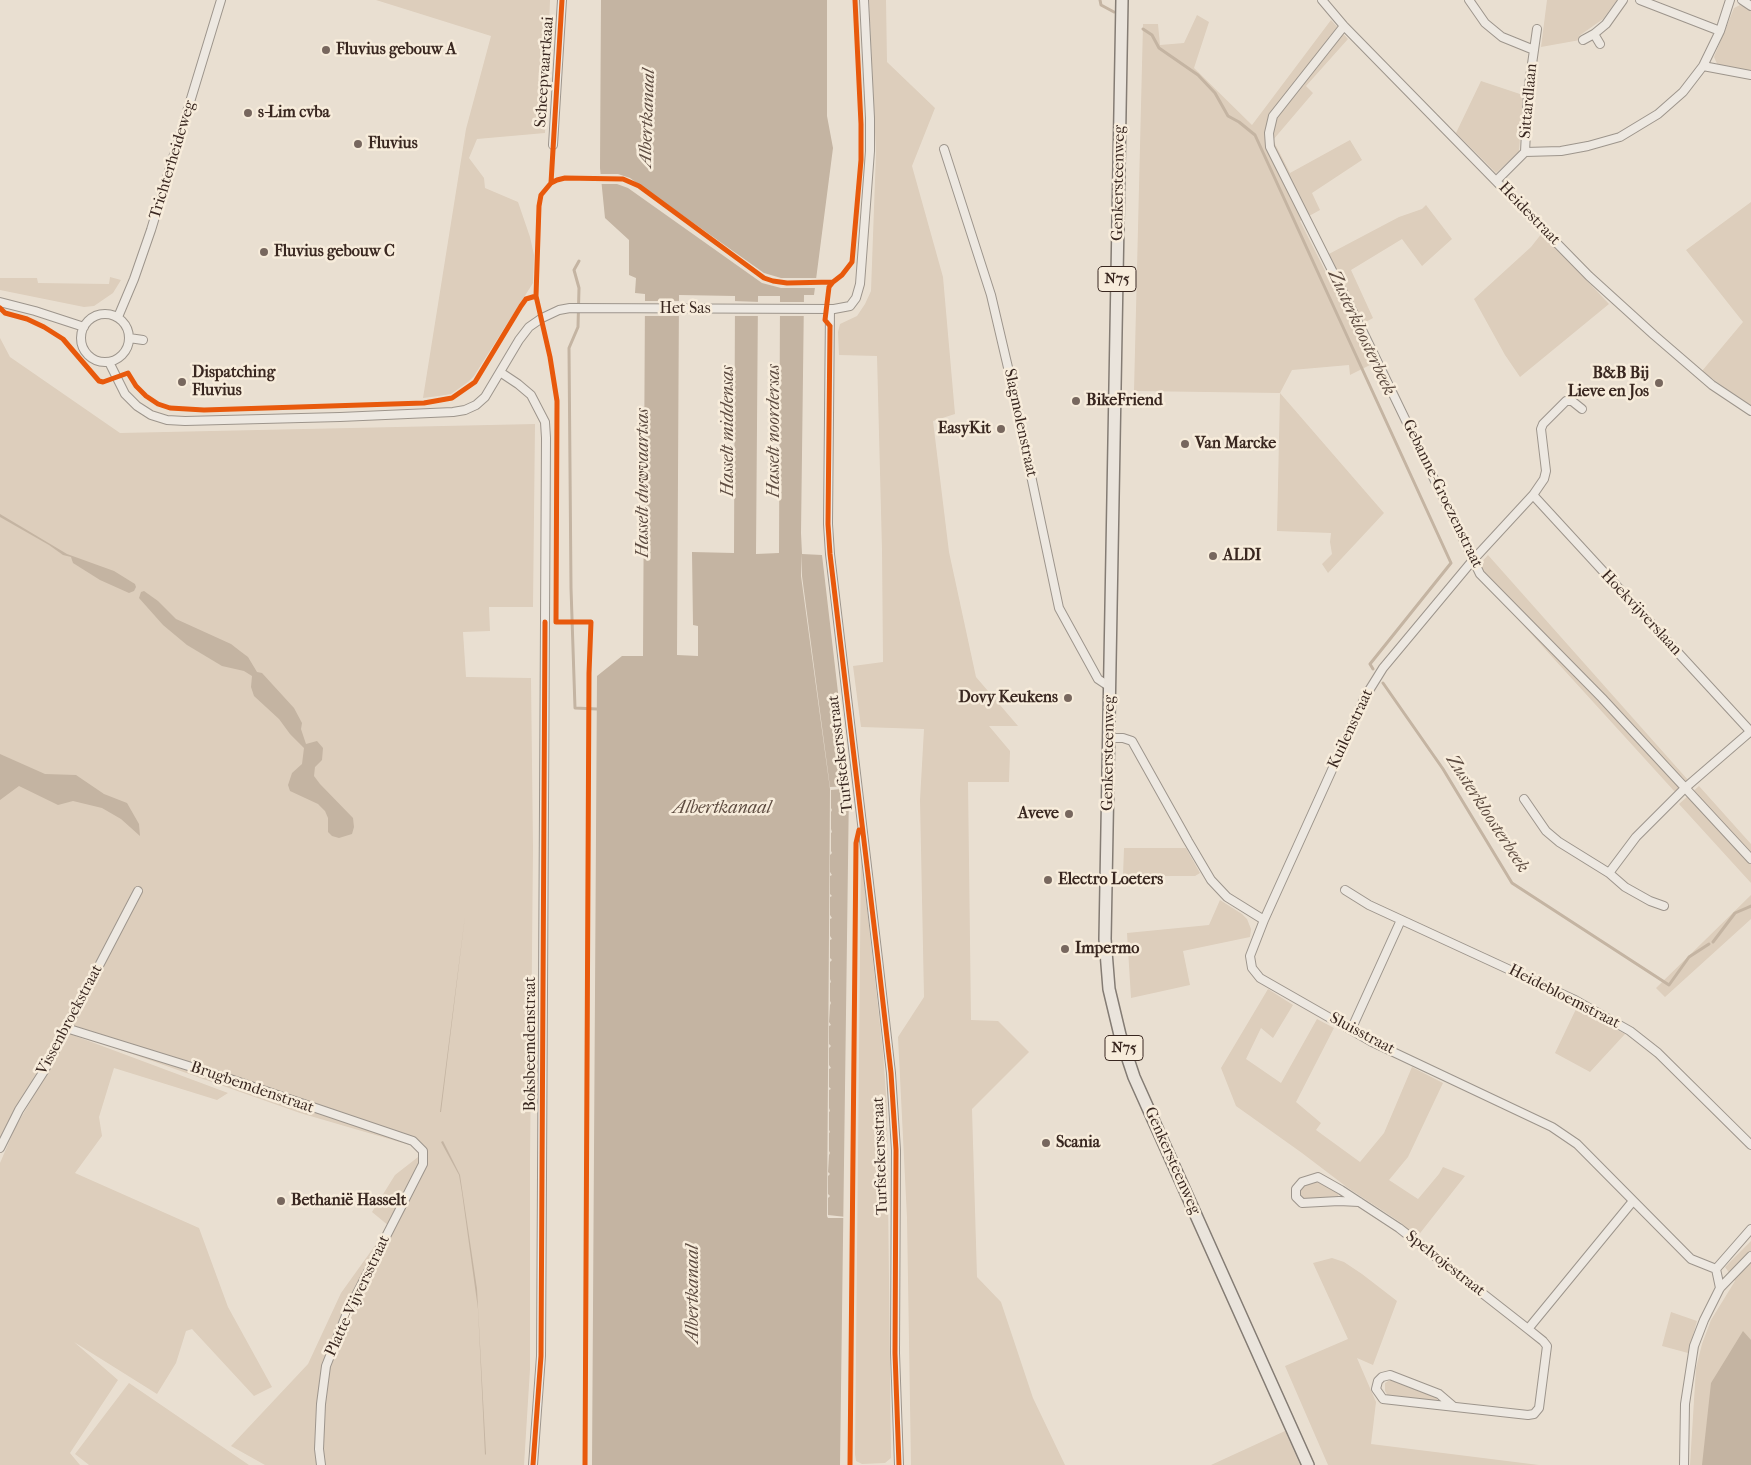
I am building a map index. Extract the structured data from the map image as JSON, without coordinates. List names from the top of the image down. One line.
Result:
{"streets":{"main road":["Genkersteenweg","N75"],"street":["Scheepvaartkaai","Sittardlaan","Trichterheideweg","Heidestraat","Het Sas","Slagmolenstraat","Gebanne-Groezenstraat","Hoekvijverslaan","Kuilenstraat","Turfstekersstraat","Heidebloemstraat","Vissenbroekstraat","Sluisstraat","Boksbeemdenstraat","Brugbemdenstraat","Spelvojestraat","Platte-Vijversstraat"]},"crossings":[["Trichterheideweg","Het Sas"],["Genkersteenweg","Slagmolenstraat"],["Heidestraat","Gebanne-Groezenstraat"],["Het Sas","Turfstekersstraat"],["Het Sas","Boksbeemdenstraat"],["Gebanne-Groezenstraat","Hoekvijverslaan"],["Gebanne-Groezenstraat","Kuilenstraat"],["Kuilenstraat","Sluisstraat"],["Vissenbroekstraat","Brugbemdenstraat"],["Brugbemdenstraat","Platte-Vijversstraat"]],"water":["Albertkanaal","Zusterkloosterbeek","Hasselt middensas","Hasselt noordersas","Hasselt duwvaartsas"],"places":["Fluvius gebouw A","s-Lim cvba","Fluvius","Fluvius gebouw C","Dispatching Fluvius","B&B Bij Lieve en Jos","BikeFriend","EasyKit","Van Marcke","ALDI","Dovy Keukens","Aveve","Electro Loeters","Impermo","Scania","Bethanië Hasselt"]}
